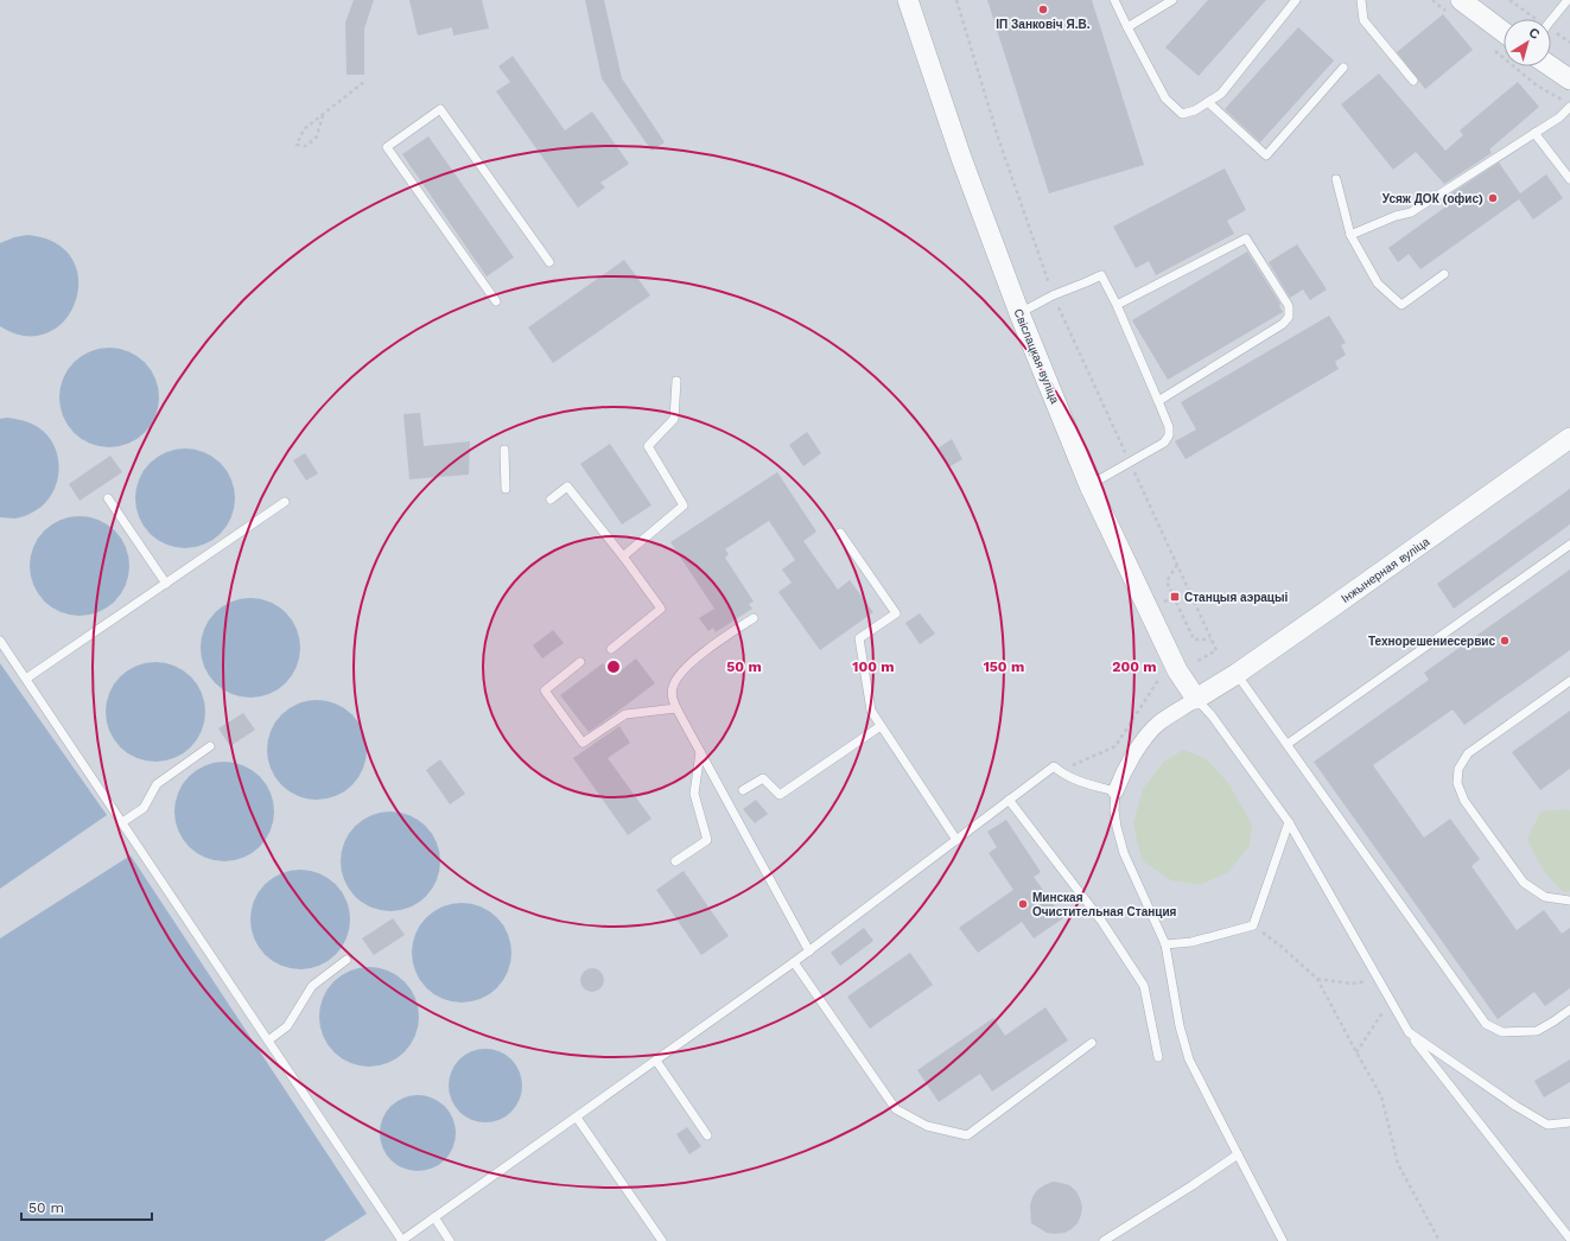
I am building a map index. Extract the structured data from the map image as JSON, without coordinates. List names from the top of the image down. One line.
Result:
{"streets":{"street":["Свіслацкая вуліца","Інжынерная вуліца"]},"crossings":[["Свіслацкая вуліца","Інжынерная вуліца"]],"places":{"other":["ІП Занковіч Я.В.","Усяж ДОК (офис)","Технорешениесервис","Минская Очистительная Станция"],"transit":["Станцыя аэрацыі"]},"scale_bar":"50 m","north":"top right","rings":["50 m","100 m","150 m","200 m"]}
